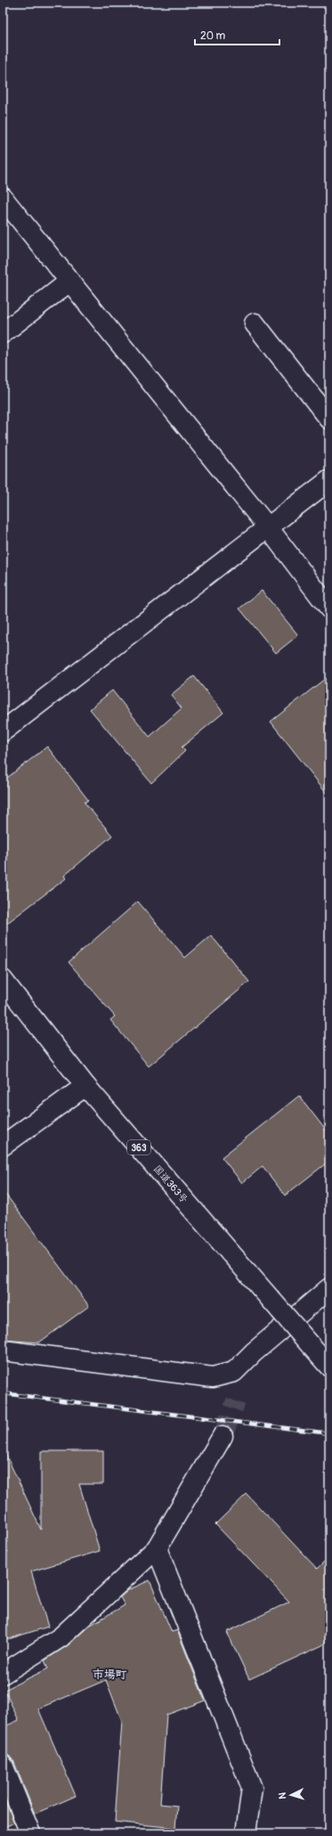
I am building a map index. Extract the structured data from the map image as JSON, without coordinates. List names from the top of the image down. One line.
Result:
{"streets":{"main road":["363","国道363号"]},"districts":["市場町"],"scale_bar":"20 m","north":"left"}
